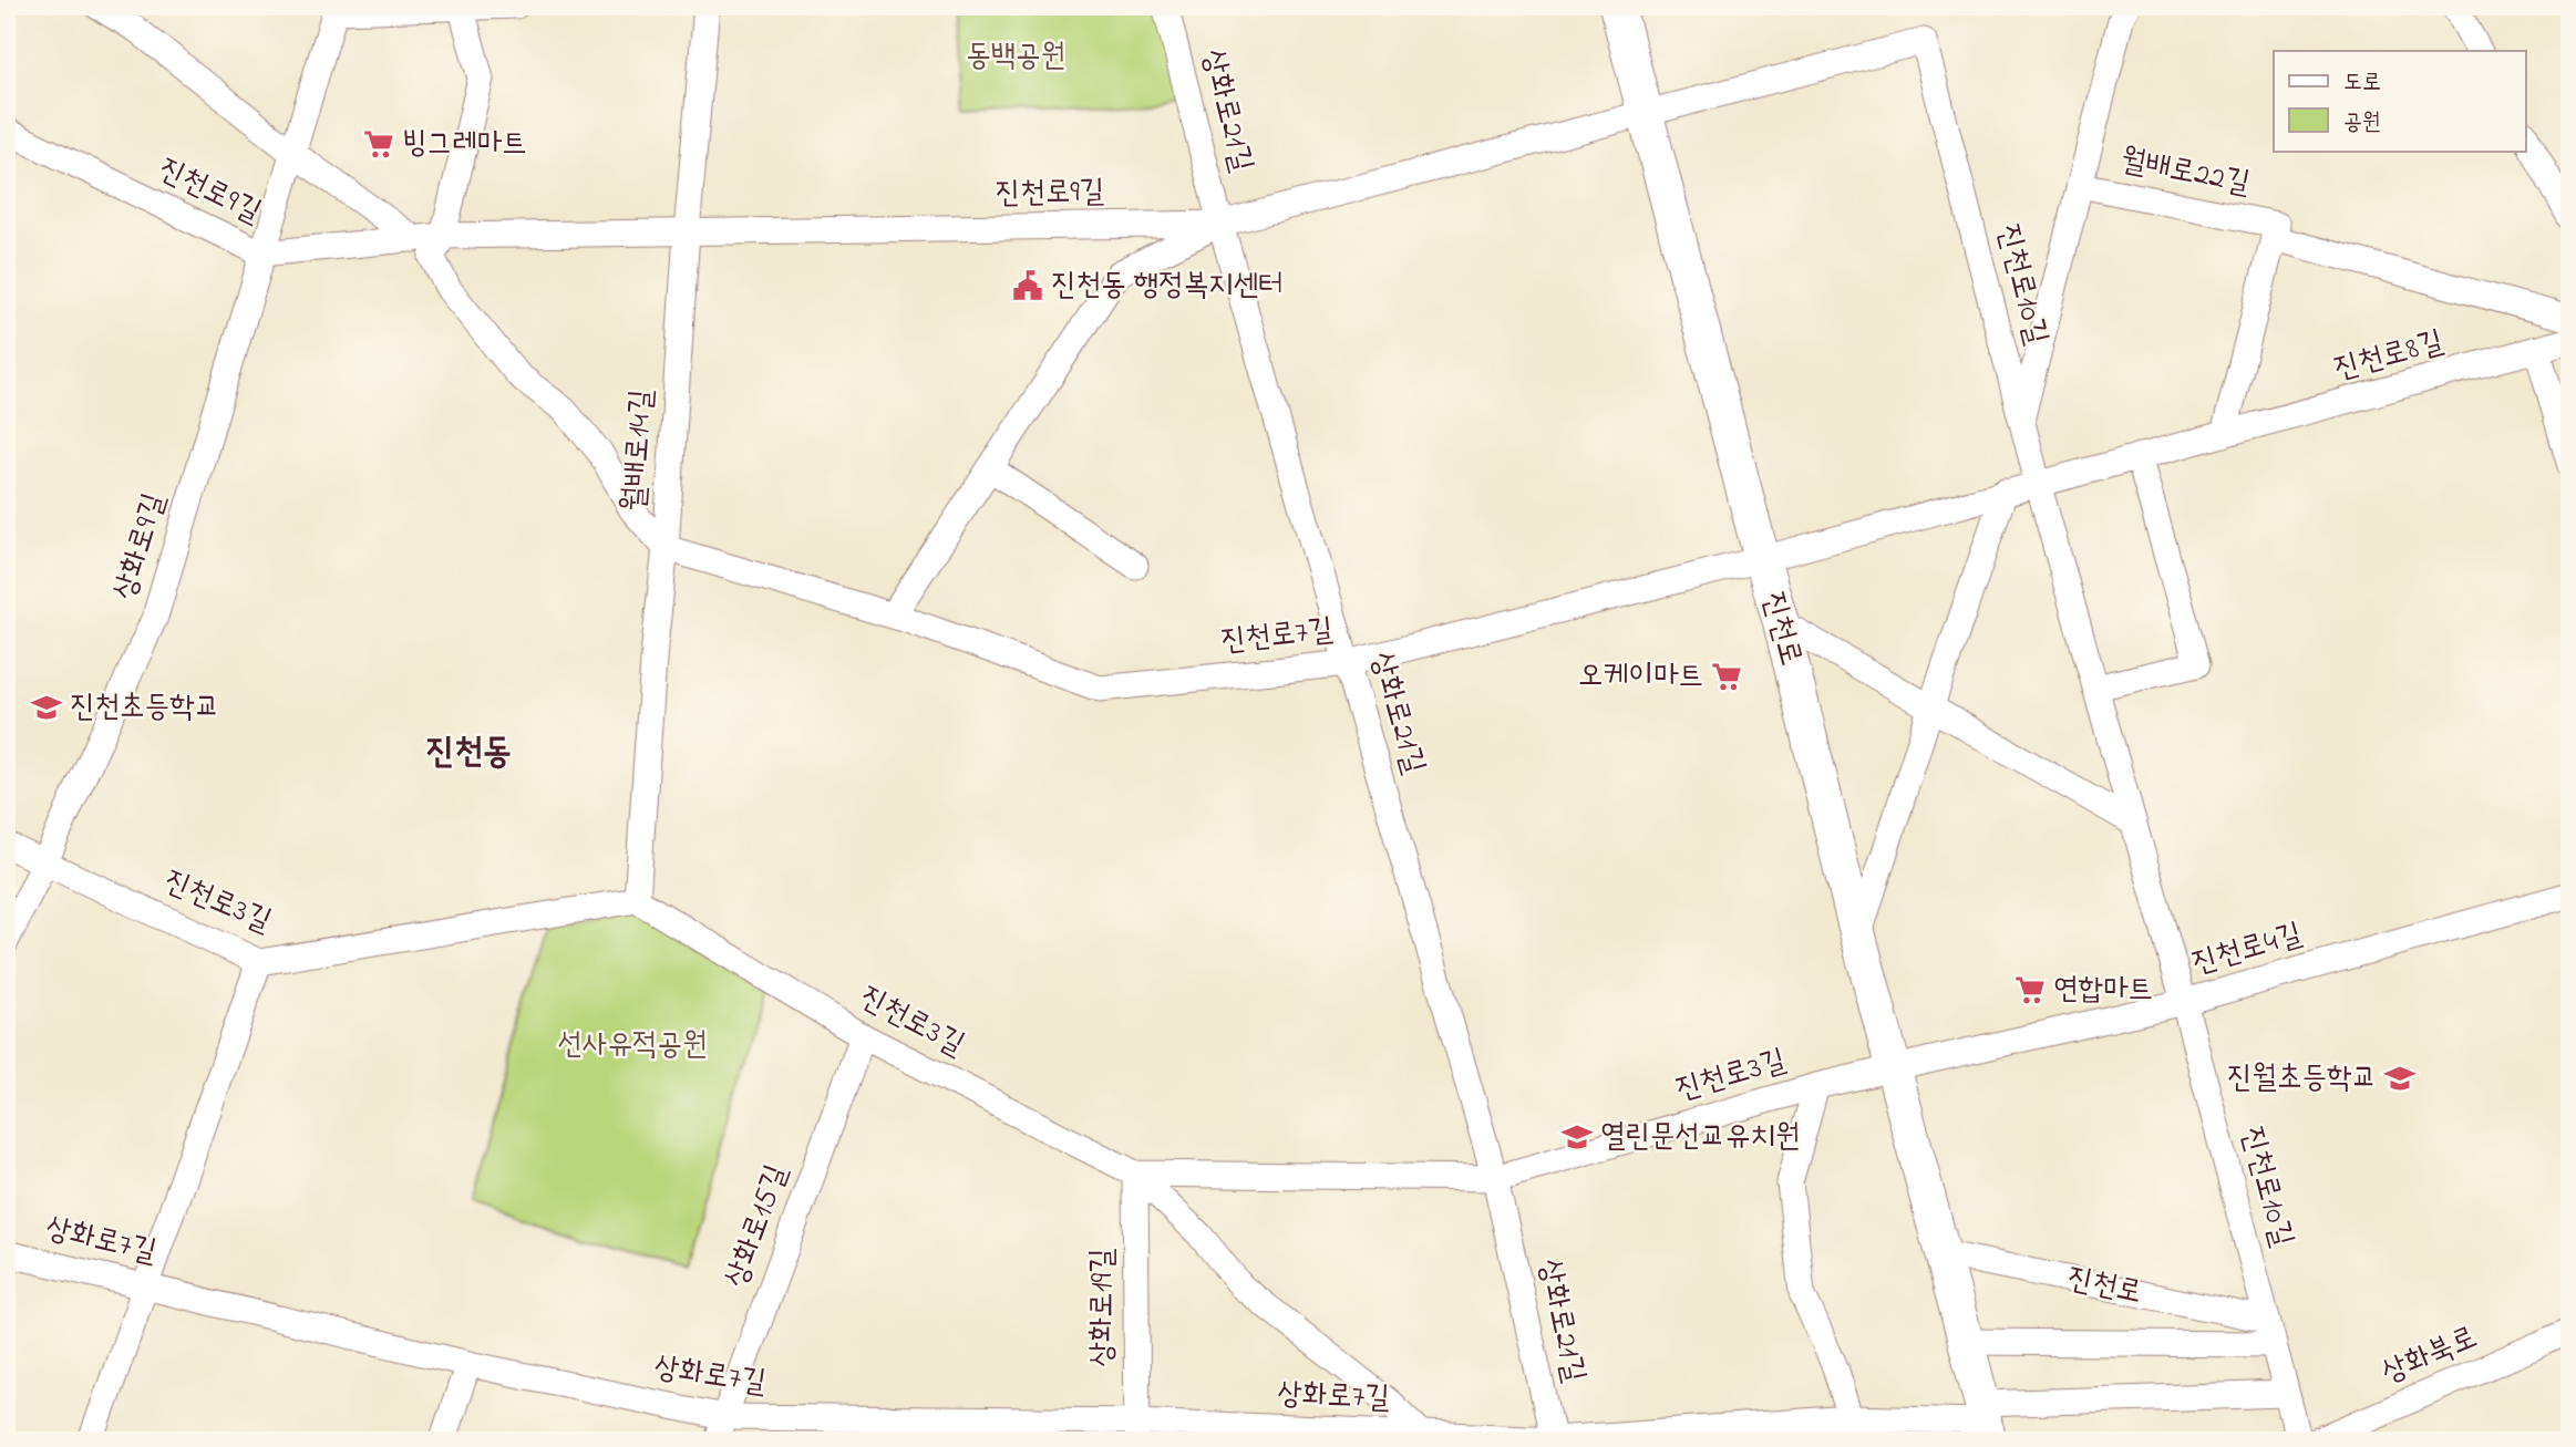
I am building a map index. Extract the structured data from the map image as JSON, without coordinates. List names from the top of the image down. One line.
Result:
{"streets":{"main road":["진천로"],"street":["상화로21길","월배로22길","진천로9길","진천로10길","진천로8길","월배로14길","상화로9길","진천로7길","진천로3길","진천로4길","상화로15길","상화로7길","상화로19길","상화북로"]},"crossings":[["상화로21길","진천로9길"],["상화로21길","진천로7길"],["상화로21길","진천로3길"],["상화로21길","상화로7길"],["월배로22길","진천로10길"],["월배로22길","진천로8길"],["진천로9길","진천로10길"],["진천로9길","월배로14길"],["진천로9길","상화로9길"],["진천로9길","진천로"],["진천로10길","진천로8길"],["진천로10길","진천로"],["진천로10길","진천로4길"],["진천로8길","진천로"],["진천로8길","진천로7길"],["월배로14길","진천로7길"],["월배로14길","진천로3길"],["상화로9길","진천로3길"],["진천로","진천로7길"],["진천로","진천로3길"],["진천로","진천로4길"],["진천로","상화로7길"],["진천로3길","진천로4길"],["진천로3길","상화로15길"],["진천로3길","상화로7길"],["진천로3길","상화로19길"],["상화로15길","상화로7길"],["상화로7길","상화로19길"]],"districts":["진천동"],"parks":["동백공원","선사유적공원"],"places":{"supermarket":["빙그레마트","오케이마트","연합마트"],"public building":["진천동 행정복지센터"],"school or university":["진천초등학교","진월초등학교","열린문선교유치원"]},"legend":["도로","공원"]}
